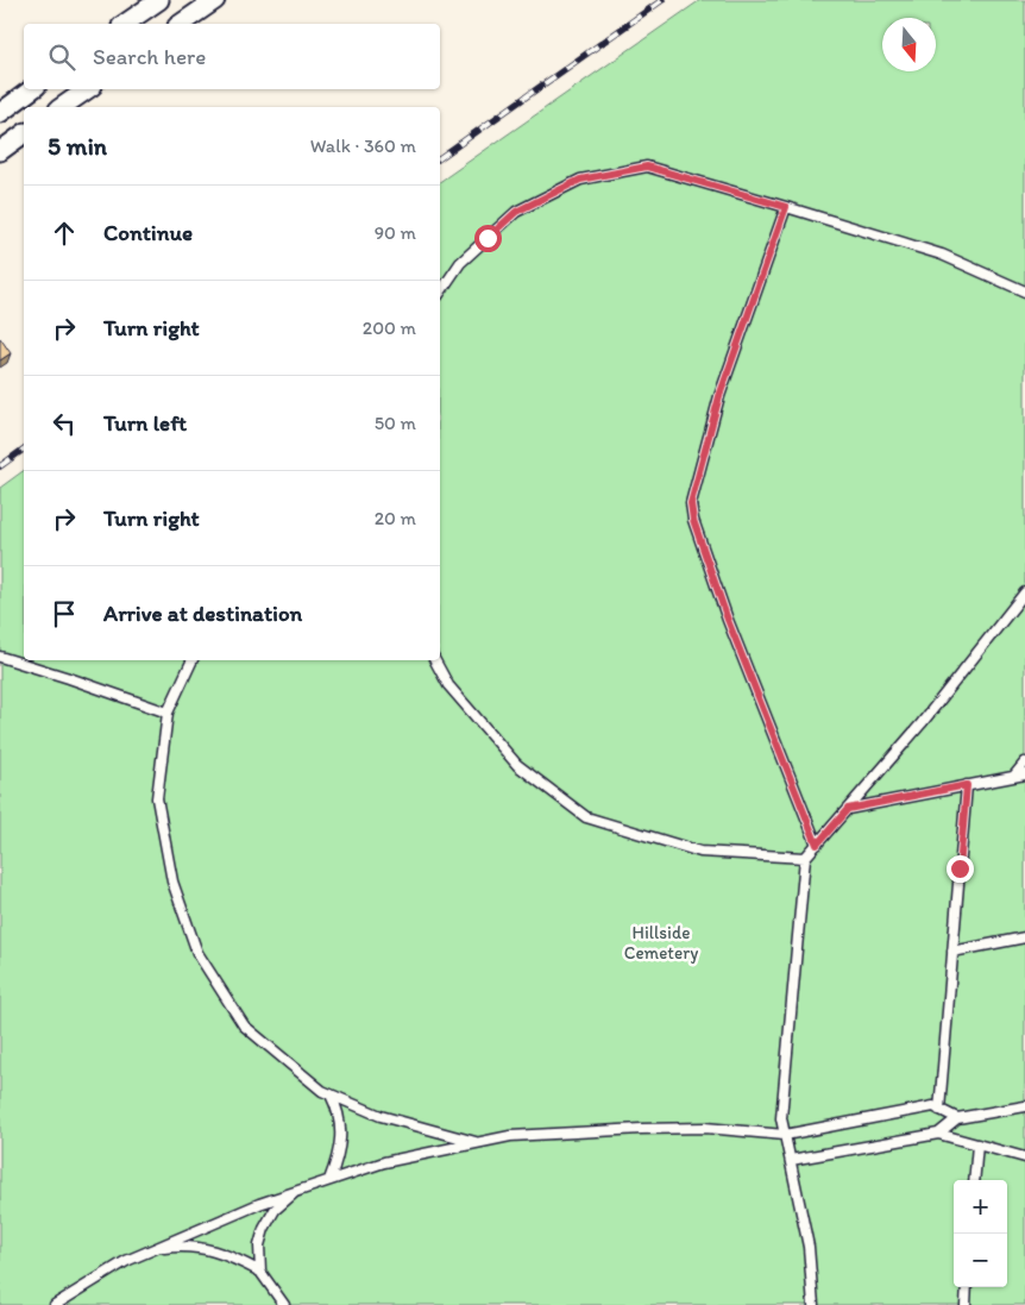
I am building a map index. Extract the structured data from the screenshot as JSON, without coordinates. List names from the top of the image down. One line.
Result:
{"parks":["Hillside Cemetery"],"north":"bottom","page":{"search":"Search here","heading":["5 min","Walk · 360 m"],"list":[["Continue","90 m"],["Turn right","200 m"],["Turn left","50 m"],["Turn right","20 m"],"Arrive at destination"],"map_buttons":["+","−"]}}
